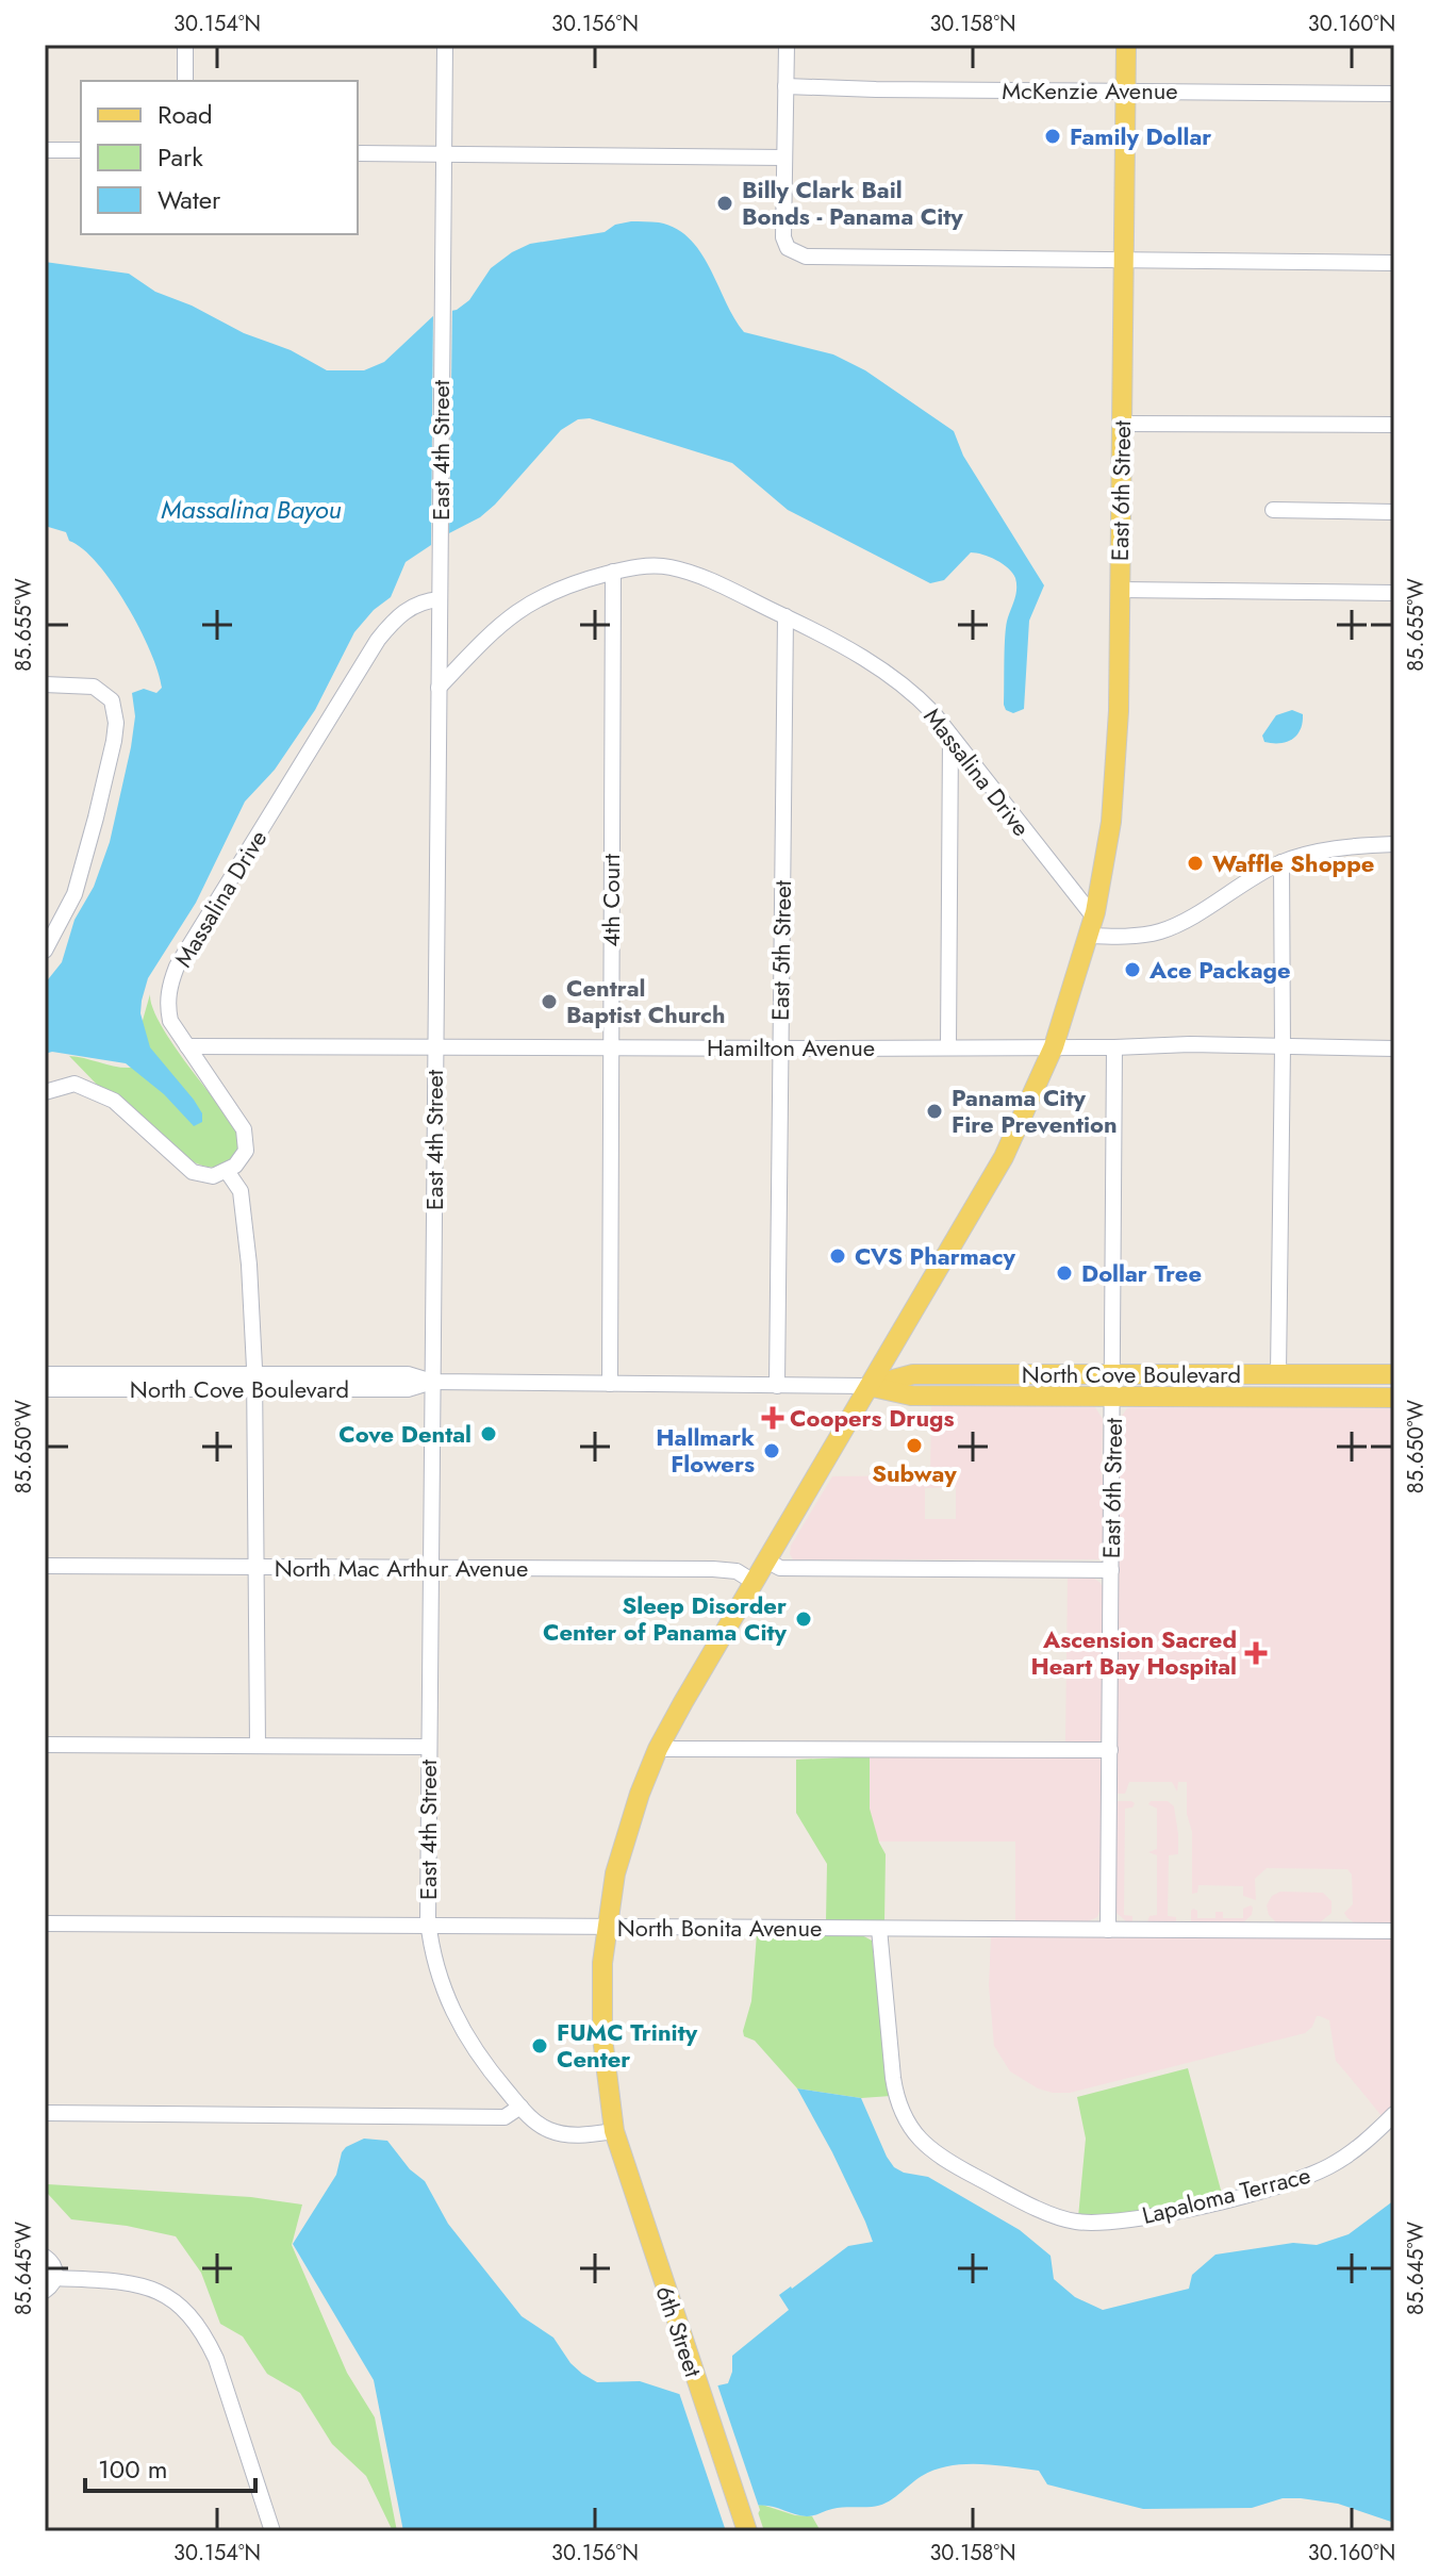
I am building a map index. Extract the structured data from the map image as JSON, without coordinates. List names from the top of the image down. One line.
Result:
{"streets":{"main road":["East 6th Street","North Cove Boulevard","6th Street"],"street":["McKenzie Avenue","East 4th Street","Massalina Drive","4th Court","East 5th Street","Hamilton Avenue","North Mac Arthur Avenue","North Bonita Avenue","Lapaloma Terrace"]},"crossings":[["McKenzie Avenue","East 6th Street"],["East 4th Street","Massalina Drive"],["East 4th Street","Hamilton Avenue"],["East 4th Street","North Cove Boulevard"],["East 4th Street","North Mac Arthur Avenue"],["East 4th Street","North Bonita Avenue"],["East 4th Street","6th Street"],["East 6th Street","Massalina Drive"],["East 6th Street","Hamilton Avenue"],["East 6th Street","North Cove Boulevard"],["East 6th Street","North Bonita Avenue"],["East 6th Street","6th Street"],["Massalina Drive","4th Court"],["Massalina Drive","East 5th Street"],["Massalina Drive","Hamilton Avenue"],["4th Court","Hamilton Avenue"],["4th Court","North Cove Boulevard"],["East 5th Street","Hamilton Avenue"],["East 5th Street","North Cove Boulevard"],["North Mac Arthur Avenue","6th Street"],["North Bonita Avenue","Lapaloma Terrace"],["North Bonita Avenue","6th Street"]],"water":["Massalina Bayou"],"places":{"other":["Family Dollar","Billy Clark Bail Bonds - Panama City","Waffle Shoppe","Ace Package","Central Baptist Church","Panama City Fire Prevention","CVS Pharmacy","Dollar Tree","Cove Dental","Subway","Hallmark Flowers","Sleep Disorder Center of Panama City","FUMC Trinity Center"],"health":["Coopers Drugs","Ascension Sacred Heart Bay Hospital"]},"legend":["Road","Park","Water"],"scale_bar":"100 m","coordinates":["30.154°N","30.156°N","30.158°N","30.160°N","85.655°W","85.650°W","85.645°W"]}
